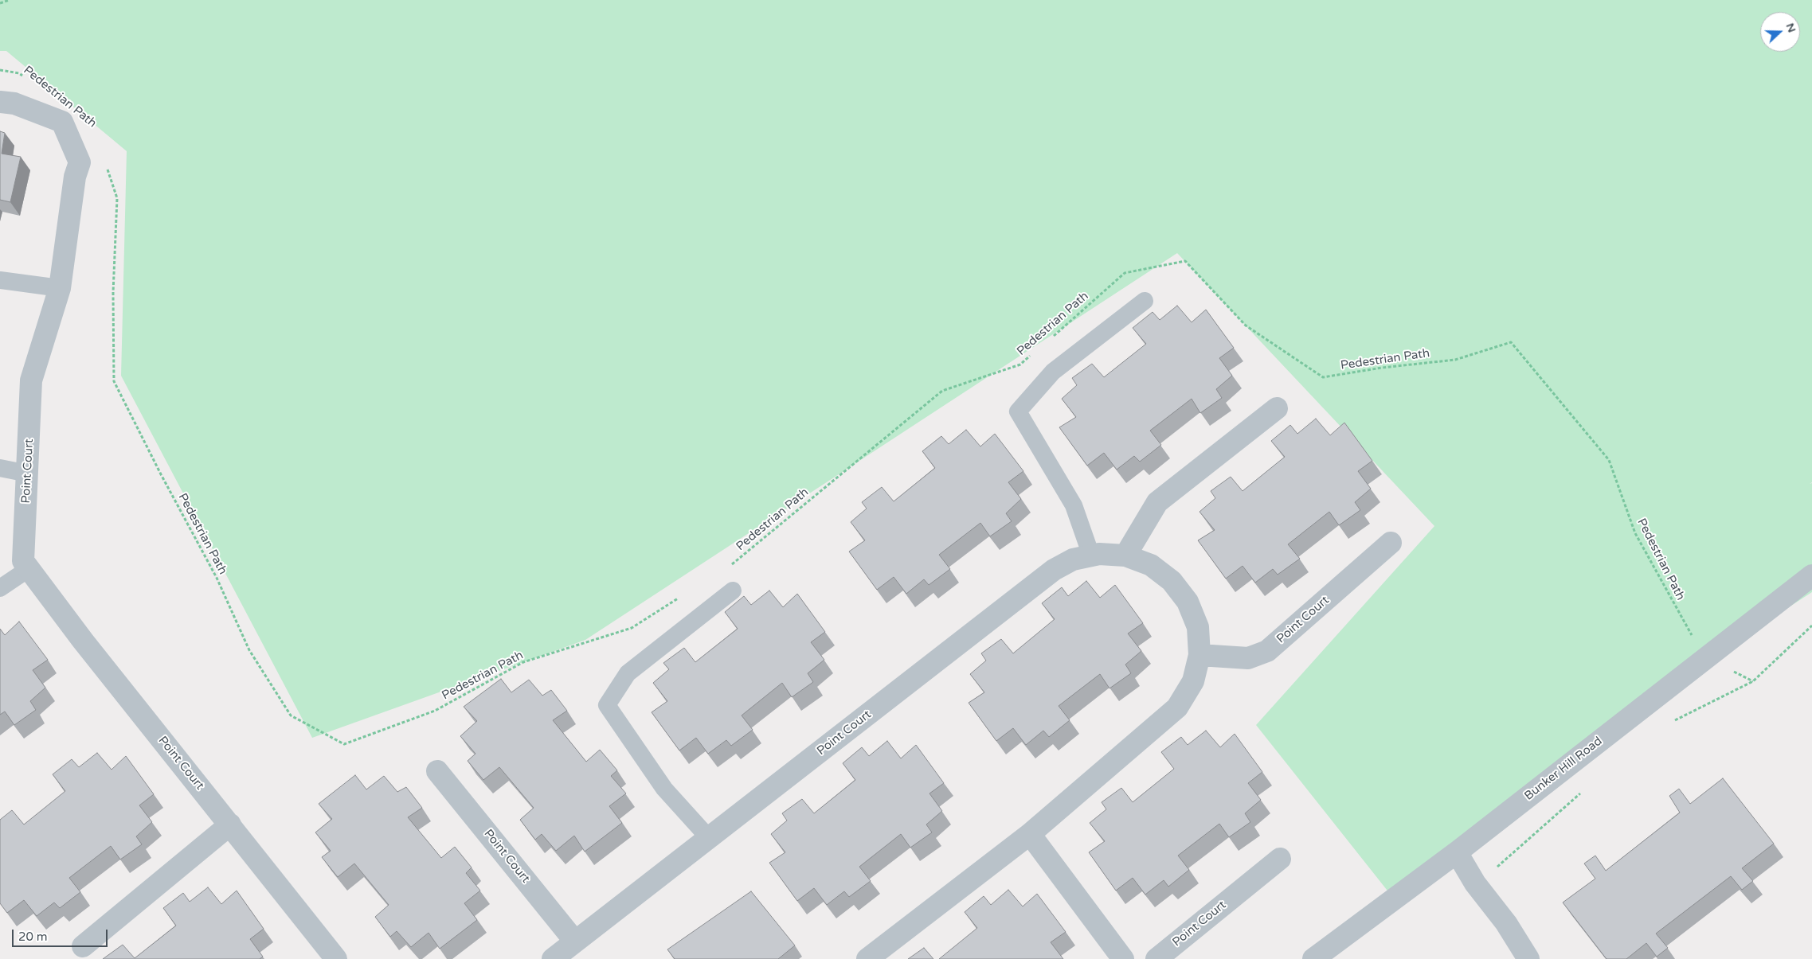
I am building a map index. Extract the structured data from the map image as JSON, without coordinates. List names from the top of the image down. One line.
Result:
{"streets":{"street":["Point Court","Bunker Hill Road"],"path":["Pedestrian Path"]},"crossings":[["Pedestrian Path","Bunker Hill Road"]],"scale_bar":"20 m","north":"right"}
